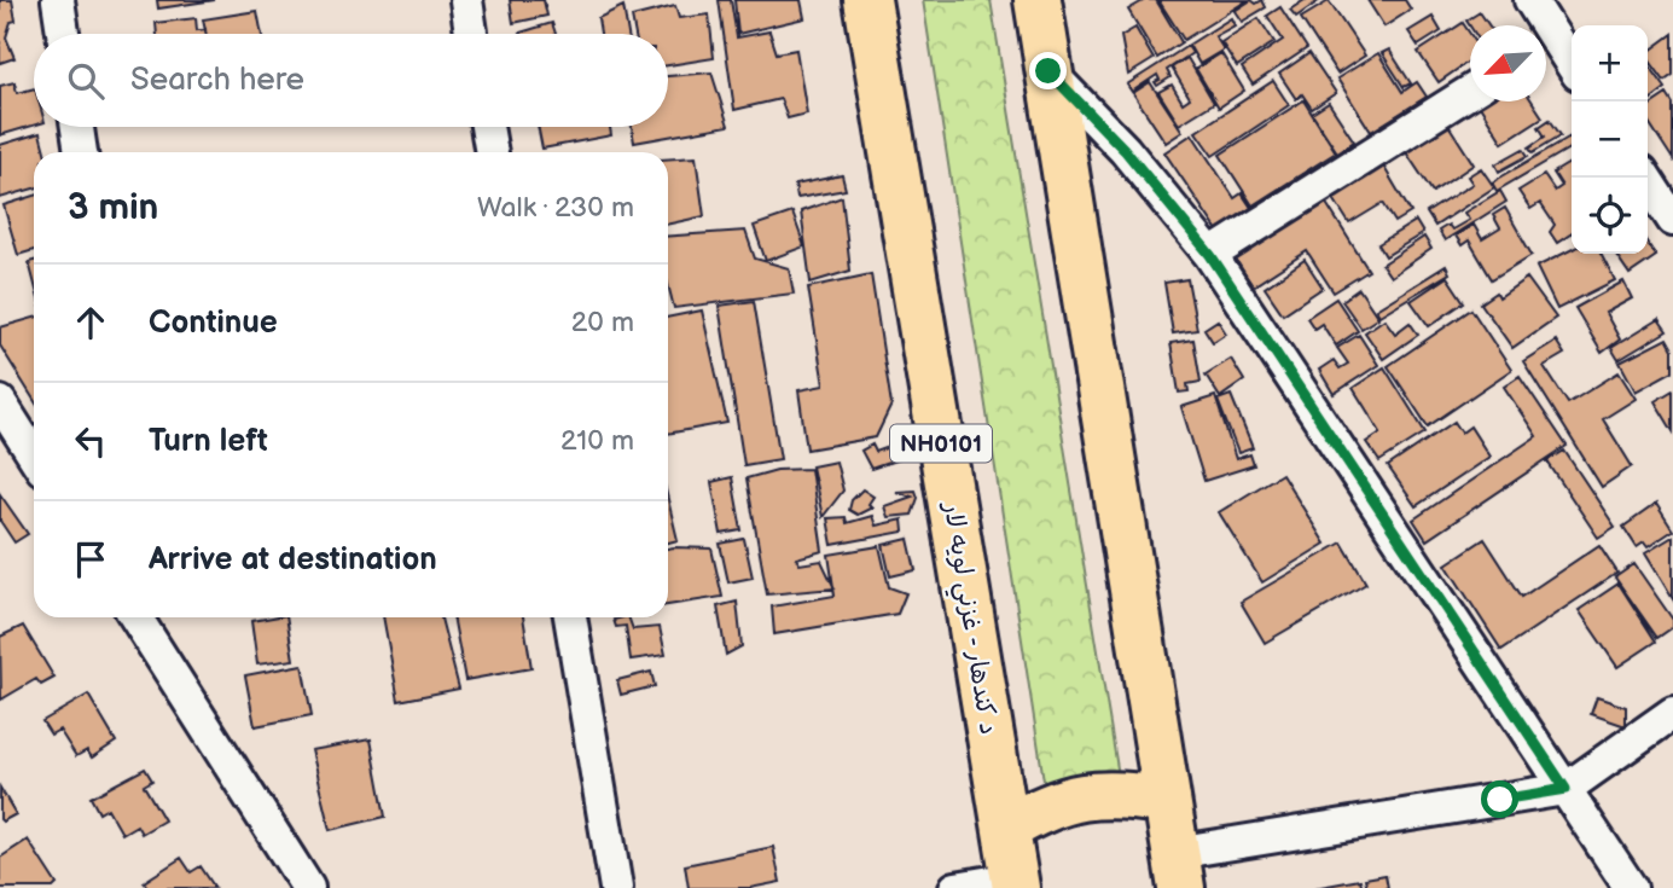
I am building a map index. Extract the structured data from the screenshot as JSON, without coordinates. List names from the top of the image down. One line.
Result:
{"streets":{"highway":["NH0101","د کندهار - غزني لويه لار"]},"north":"bottom left","page":{"map_buttons":["+","−"],"search":"Search here","heading":["3 min","Walk · 230 m"],"list":[["Continue","20 m"],["Turn left","210 m"],"Arrive at destination"]}}
